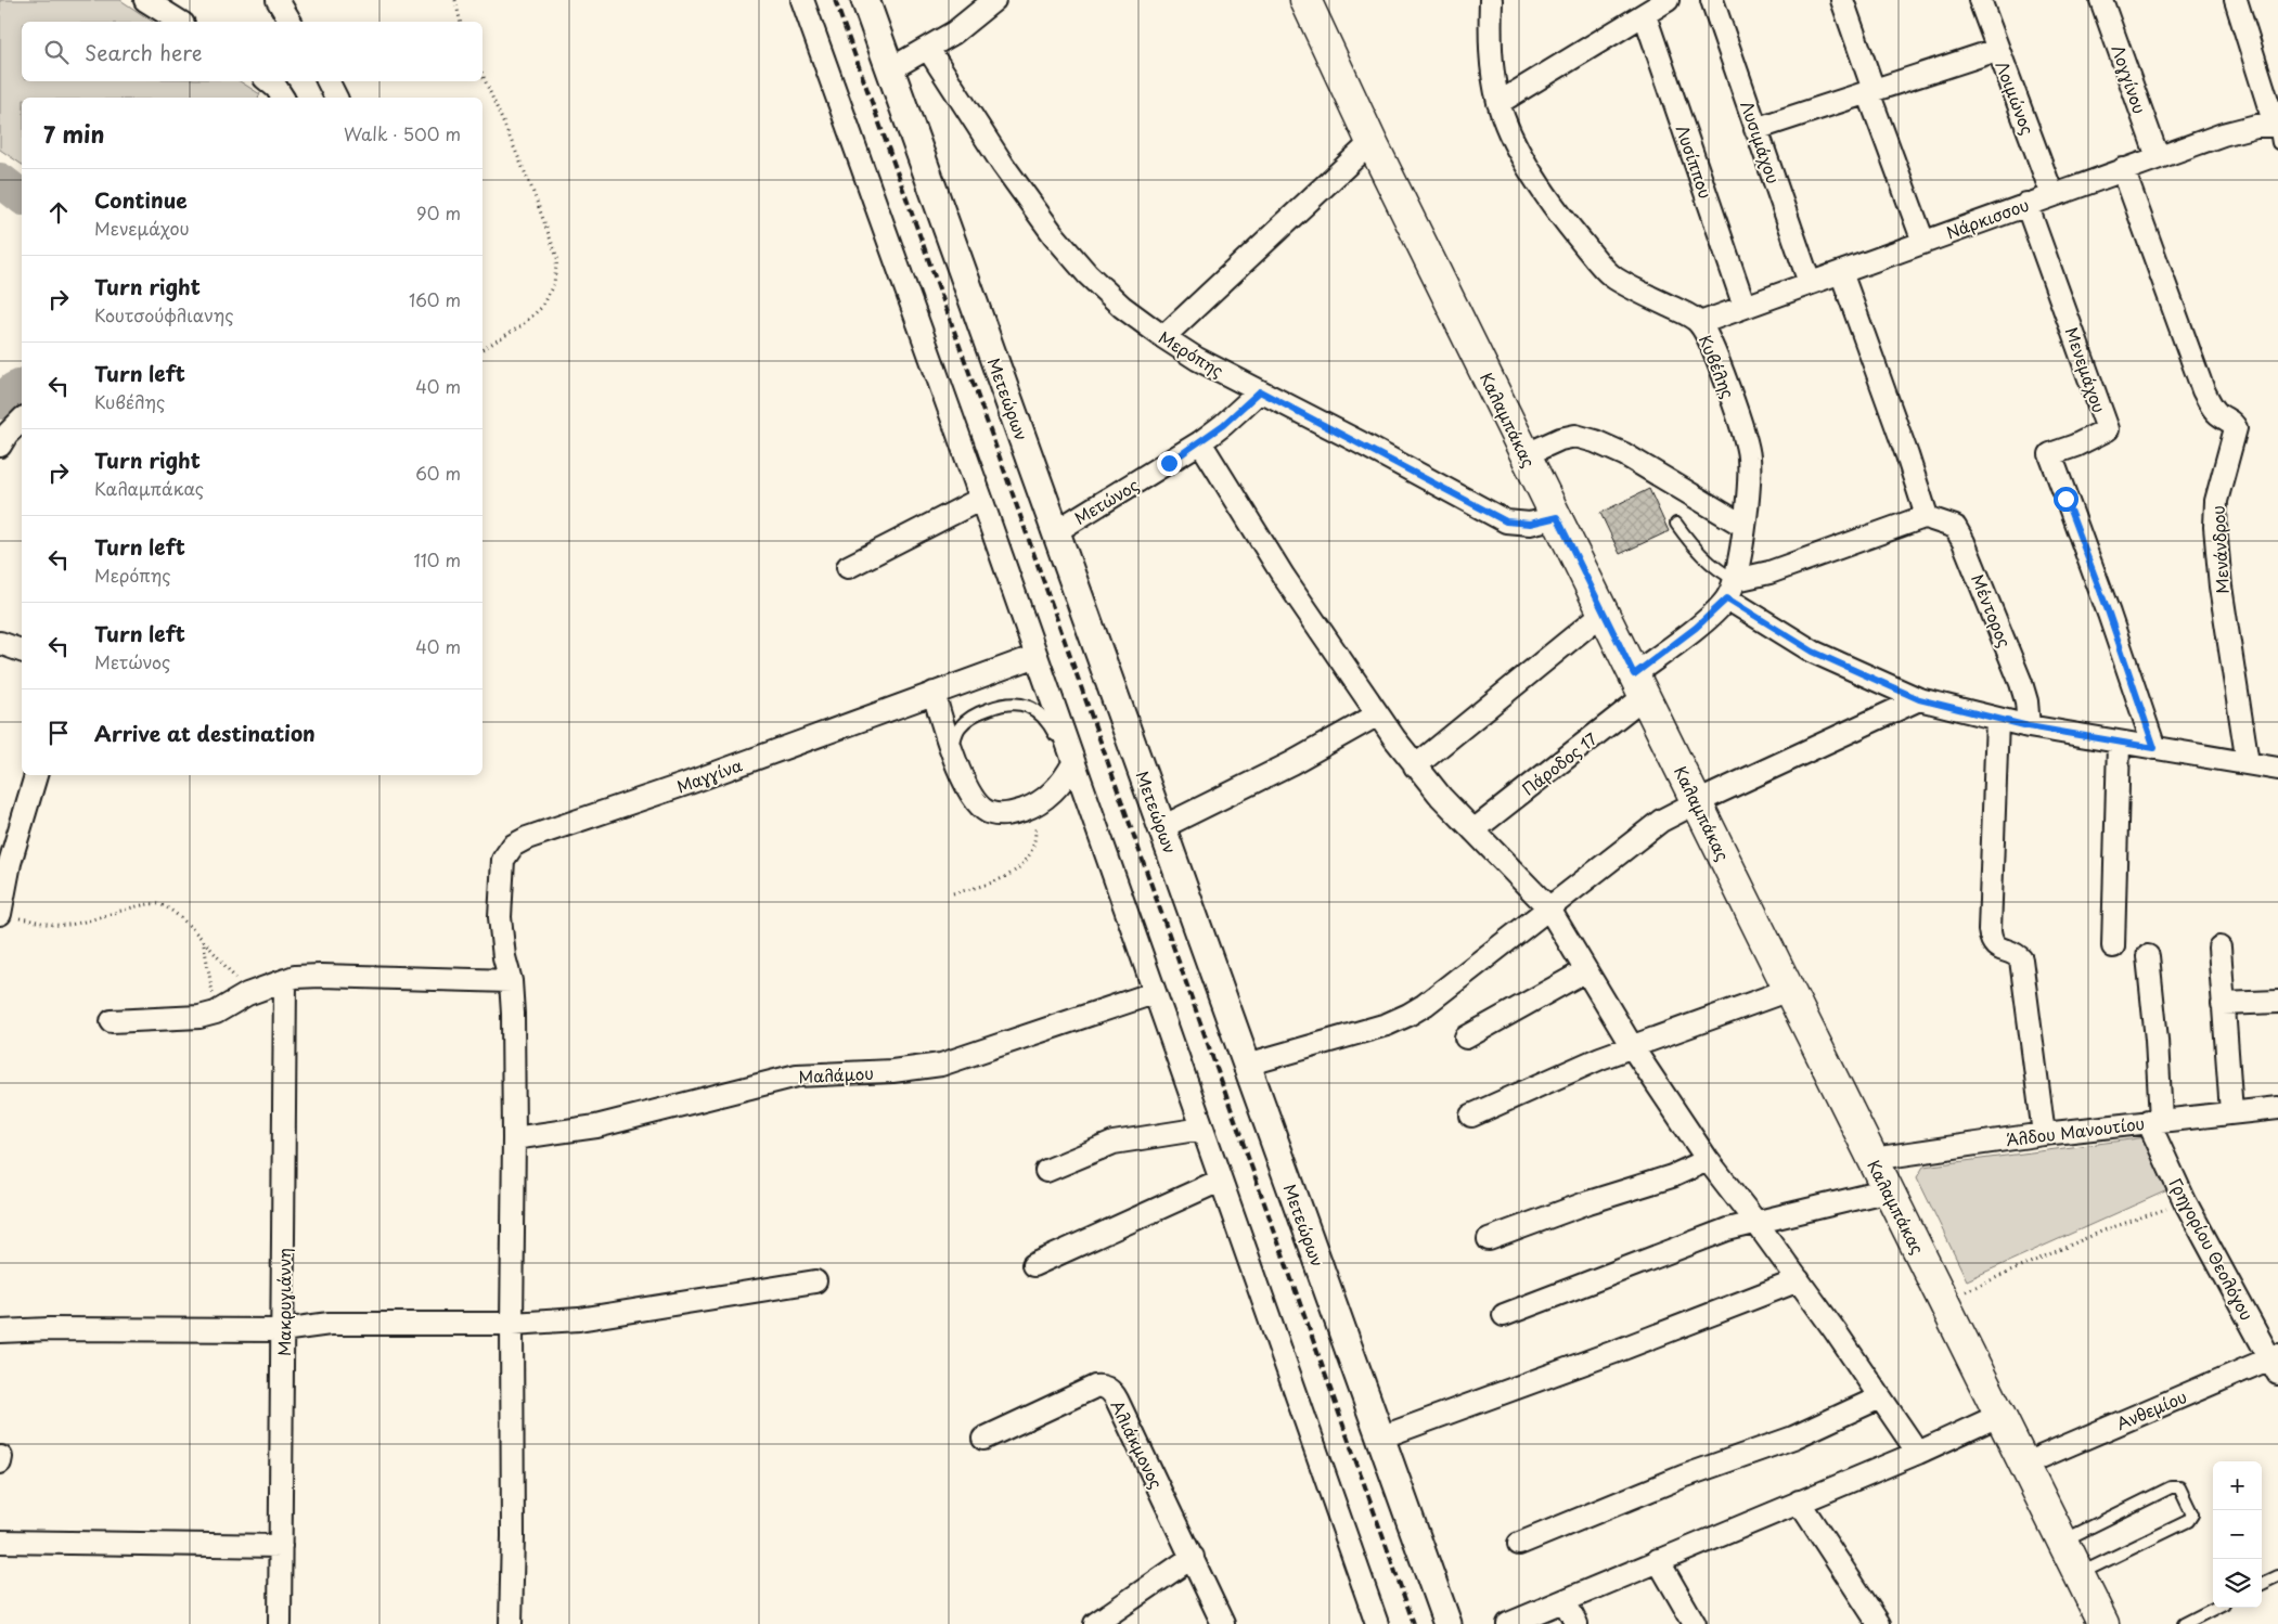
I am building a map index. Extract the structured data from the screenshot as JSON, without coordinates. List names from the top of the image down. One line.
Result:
{"streets":{"main road":["Καλαμπάκας"],"street":["Λογγίνου","Λοιμώνος","Λυσιμάχου","Λυσίππου","Νάρκισσου","Μερόπης","Κυβέλης","Μενεμάχου","Μετεώρων","Μετώνος","Μενάνδρου","Μέντορος","Πάροδος 17","Μαγγίνα","Μαλάμου","Άλδου Μανουτίου","Γρηγορίου Θεολόγου","Μακρυγιάννη","Ανθεμίου","Αλιάκμονος"]},"crossings":[["Λογγίνου","Νάρκισσου"],["Λοιμώνος","Νάρκισσου"],["Λυσιμάχου","Νάρκισσου"],["Λυσίππου","Νάρκισσου"],["Νάρκισσου","Κυβέλης"],["Νάρκισσου","Μενεμάχου"],["Νάρκισσου","Μενάνδρου"],["Μερόπης","Καλαμπάκας"],["Μερόπης","Μετώνος"],["Μετεώρων","Μετώνος"],["Καλαμπάκας","Πάροδος 17"],["Καλαμπάκας","Άλδου Μανουτίου"],["Καλαμπάκας","Ανθεμίου"],["Άλδου Μανουτίου","Γρηγορίου Θεολόγου"],["Γρηγορίου Θεολόγου","Ανθεμίου"]],"page":{"search":"Search here","heading":["7 min","Walk · 500 m"],"list":[["Continue","Μενεμάχου","90 m"],["Turn right","Κουτσούφλιανης","160 m"],["Turn left","Κυβέλης","40 m"],["Turn right","Καλαμπάκας","60 m"],["Turn left","Μερόπης","110 m"],["Turn left","Μετώνος","40 m"],"Arrive at destination"],"map_buttons":["+","−"]}}
